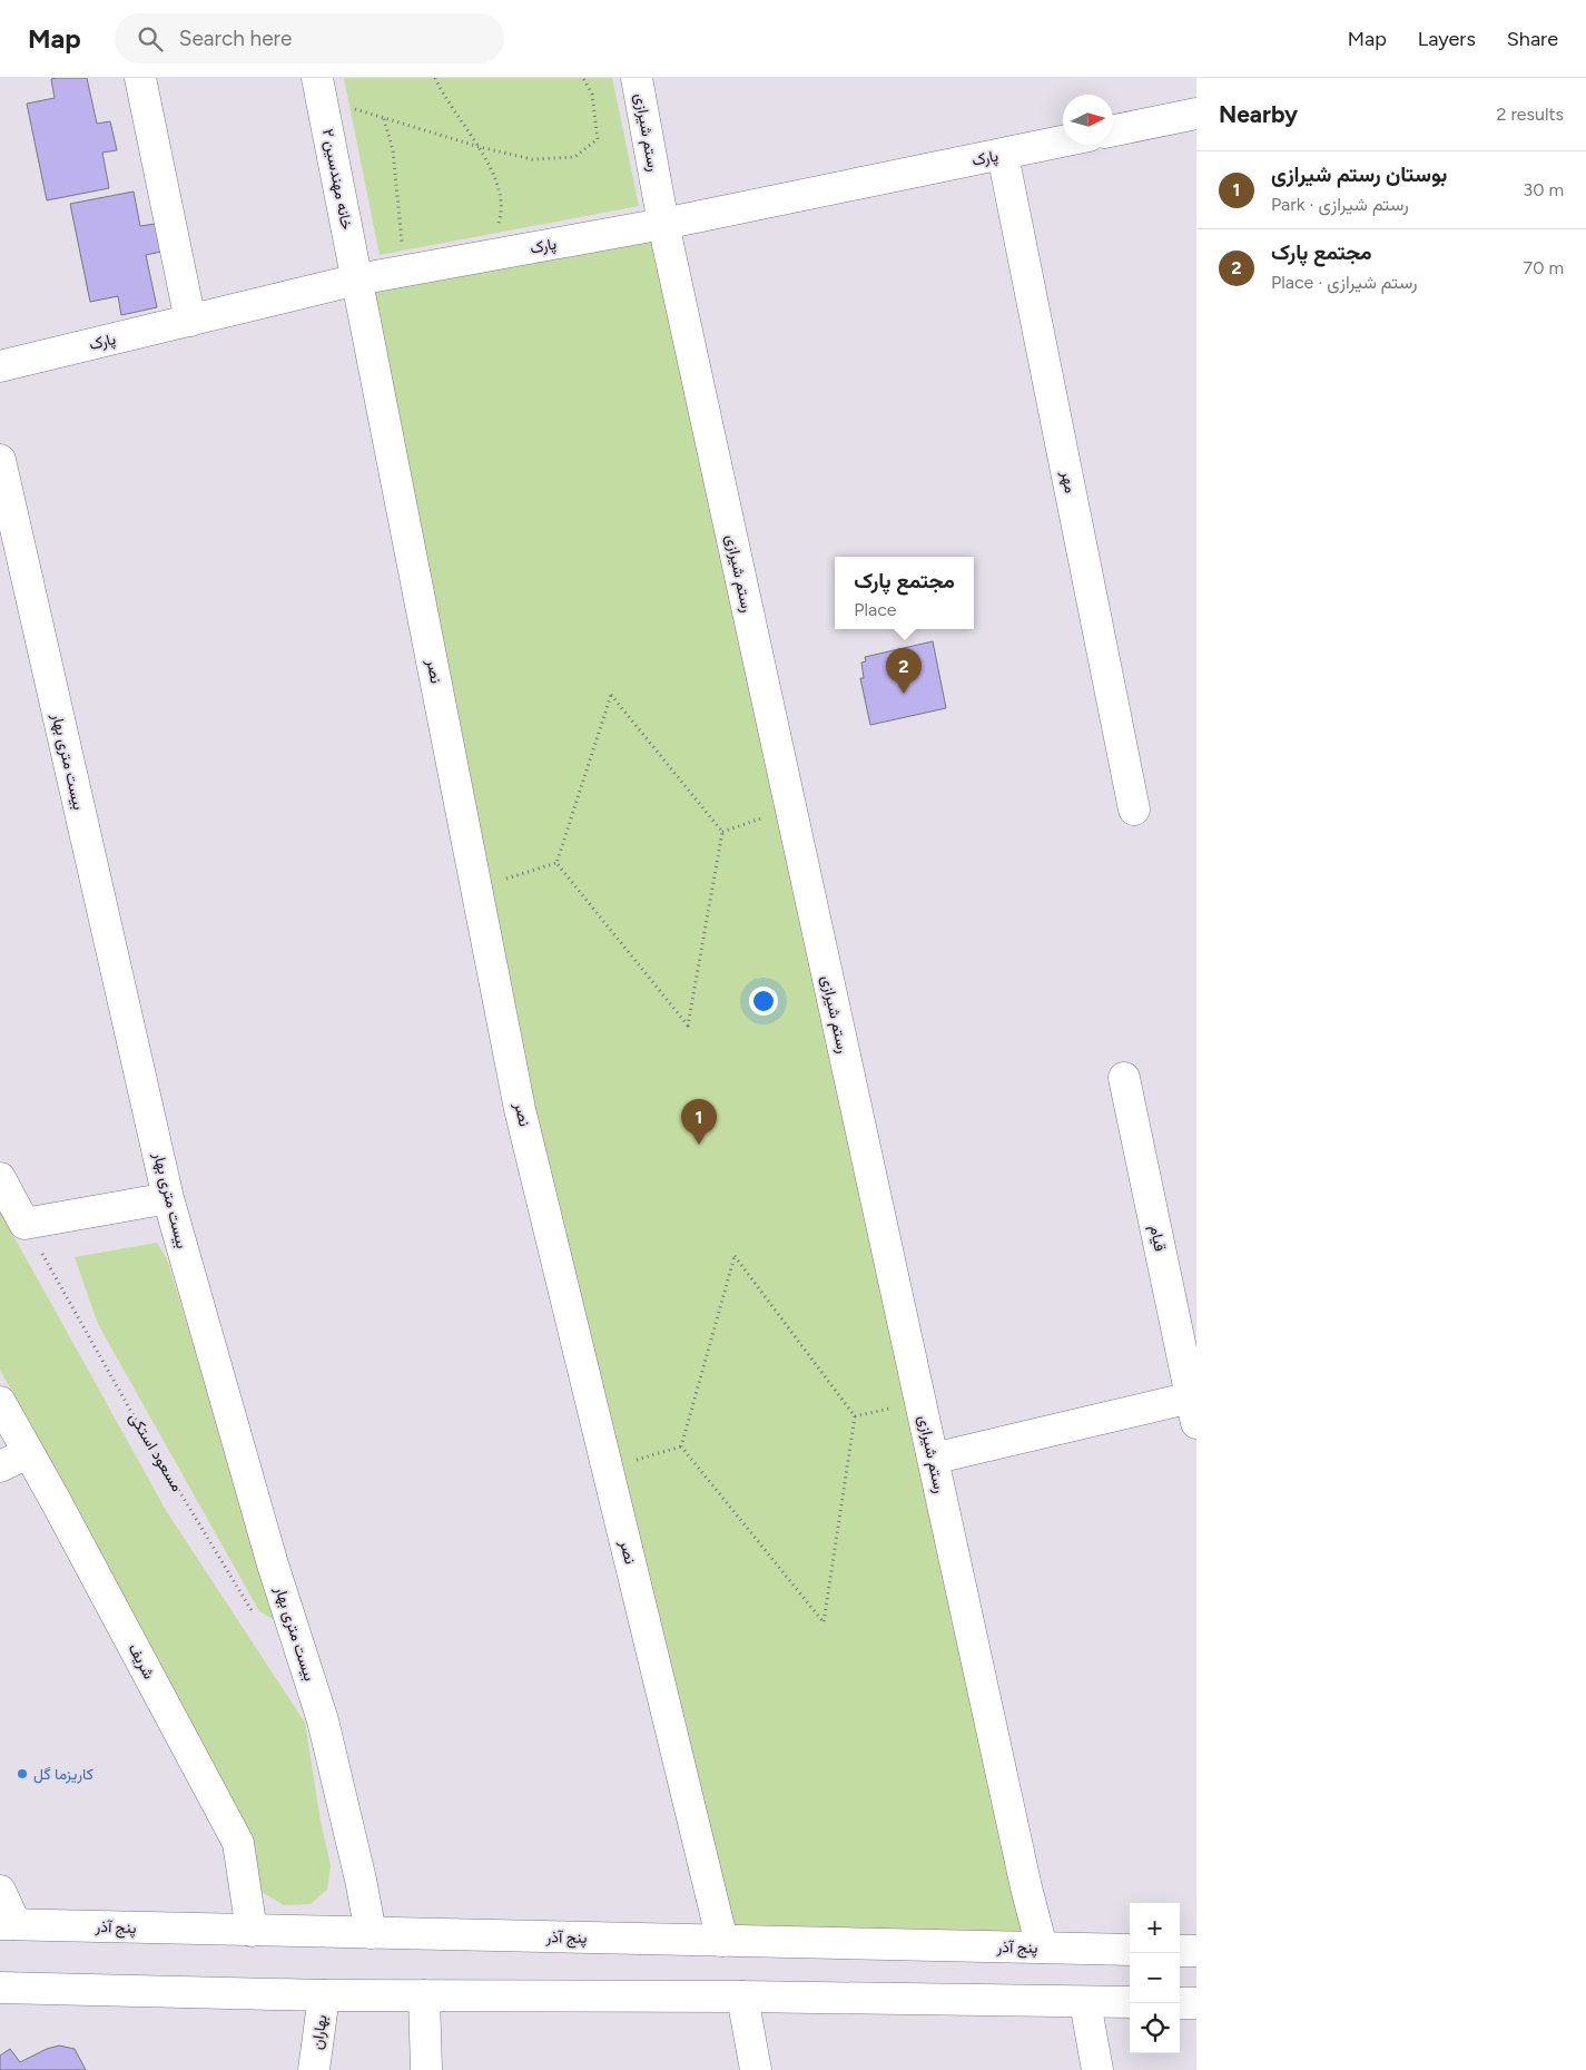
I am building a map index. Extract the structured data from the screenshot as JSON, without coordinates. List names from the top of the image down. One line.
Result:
{"streets":{"street":["رستم شیرازی","پارک","خانه مهندسین ۲","مهر","نصر","بیست متری بهار","قیام","شریف","پنج آذر","بهاران"],"path":["مسعود استکی"]},"crossings":[["رستم شیرازی","پارک"],["رستم شیرازی","قیام"],["رستم شیرازی","پنج آذر"],["پارک","خانه مهندسین ۲"],["پارک","مهر"],["پارک","نصر"],["خانه مهندسین ۲","نصر"],["نصر","پنج آذر"],["بیست متری بهار","پنج آذر"],["شریف","پنج آذر"]],"places":["کاریزما گل"],"north":"right","page":{"header":"Map","search":"Search here","nav":["Map","Layers","Share"],"heading":["Nearby","2 results"],"list":[{"mark":"1","name":"بوستان رستم شیرازی","note":"Park · رستم شیرازی","value":"30 m"},{"mark":"2","name":"مجتمع پارک","note":"Place · رستم شیرازی","value":"70 m"}],"popup":["مجتمع پارک","Place"],"pins":["2","1"],"map_buttons":["+","−"]}}
